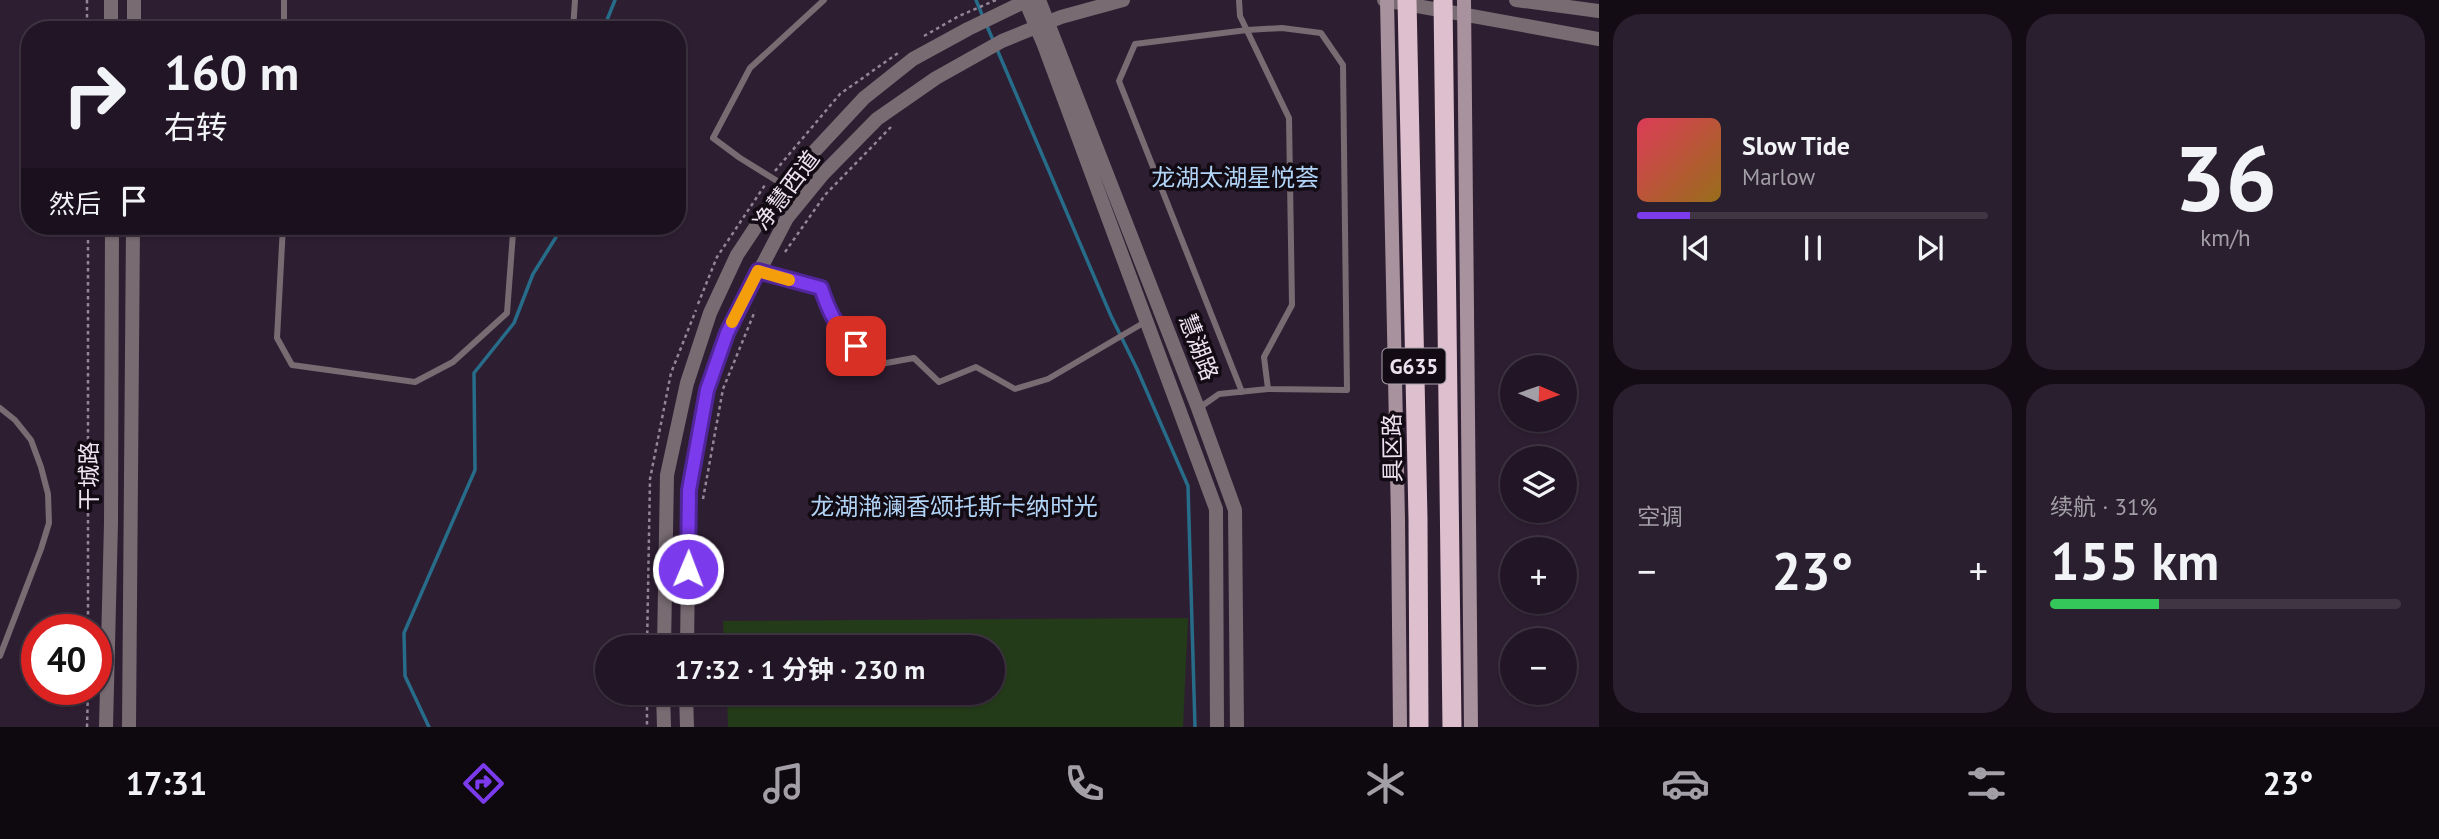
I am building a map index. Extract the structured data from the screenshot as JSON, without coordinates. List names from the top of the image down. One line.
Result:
{"streets":{"highway":["G635","具区路"],"street":["净慧西道","慧湖路","干城路"]},"crossings":[["净慧西道","慧湖路"]],"districts":["龙湖太湖星悦荟","龙湖滟澜香颂托斯卡纳时光"],"north":"right","page":{"tile":[["36","km/h"],"空调",["续航 · 31%","155 km"]],"turn":["160 m","右转"],"song":["Slow Tide","Marlow"],"then":"然后","map_buttons":["+","−"],"heat":["−","23°","+"],"limit":"40","trip":"17:32 · 1 分钟 · 230 m","tabs":["17:31","23°"]}}
